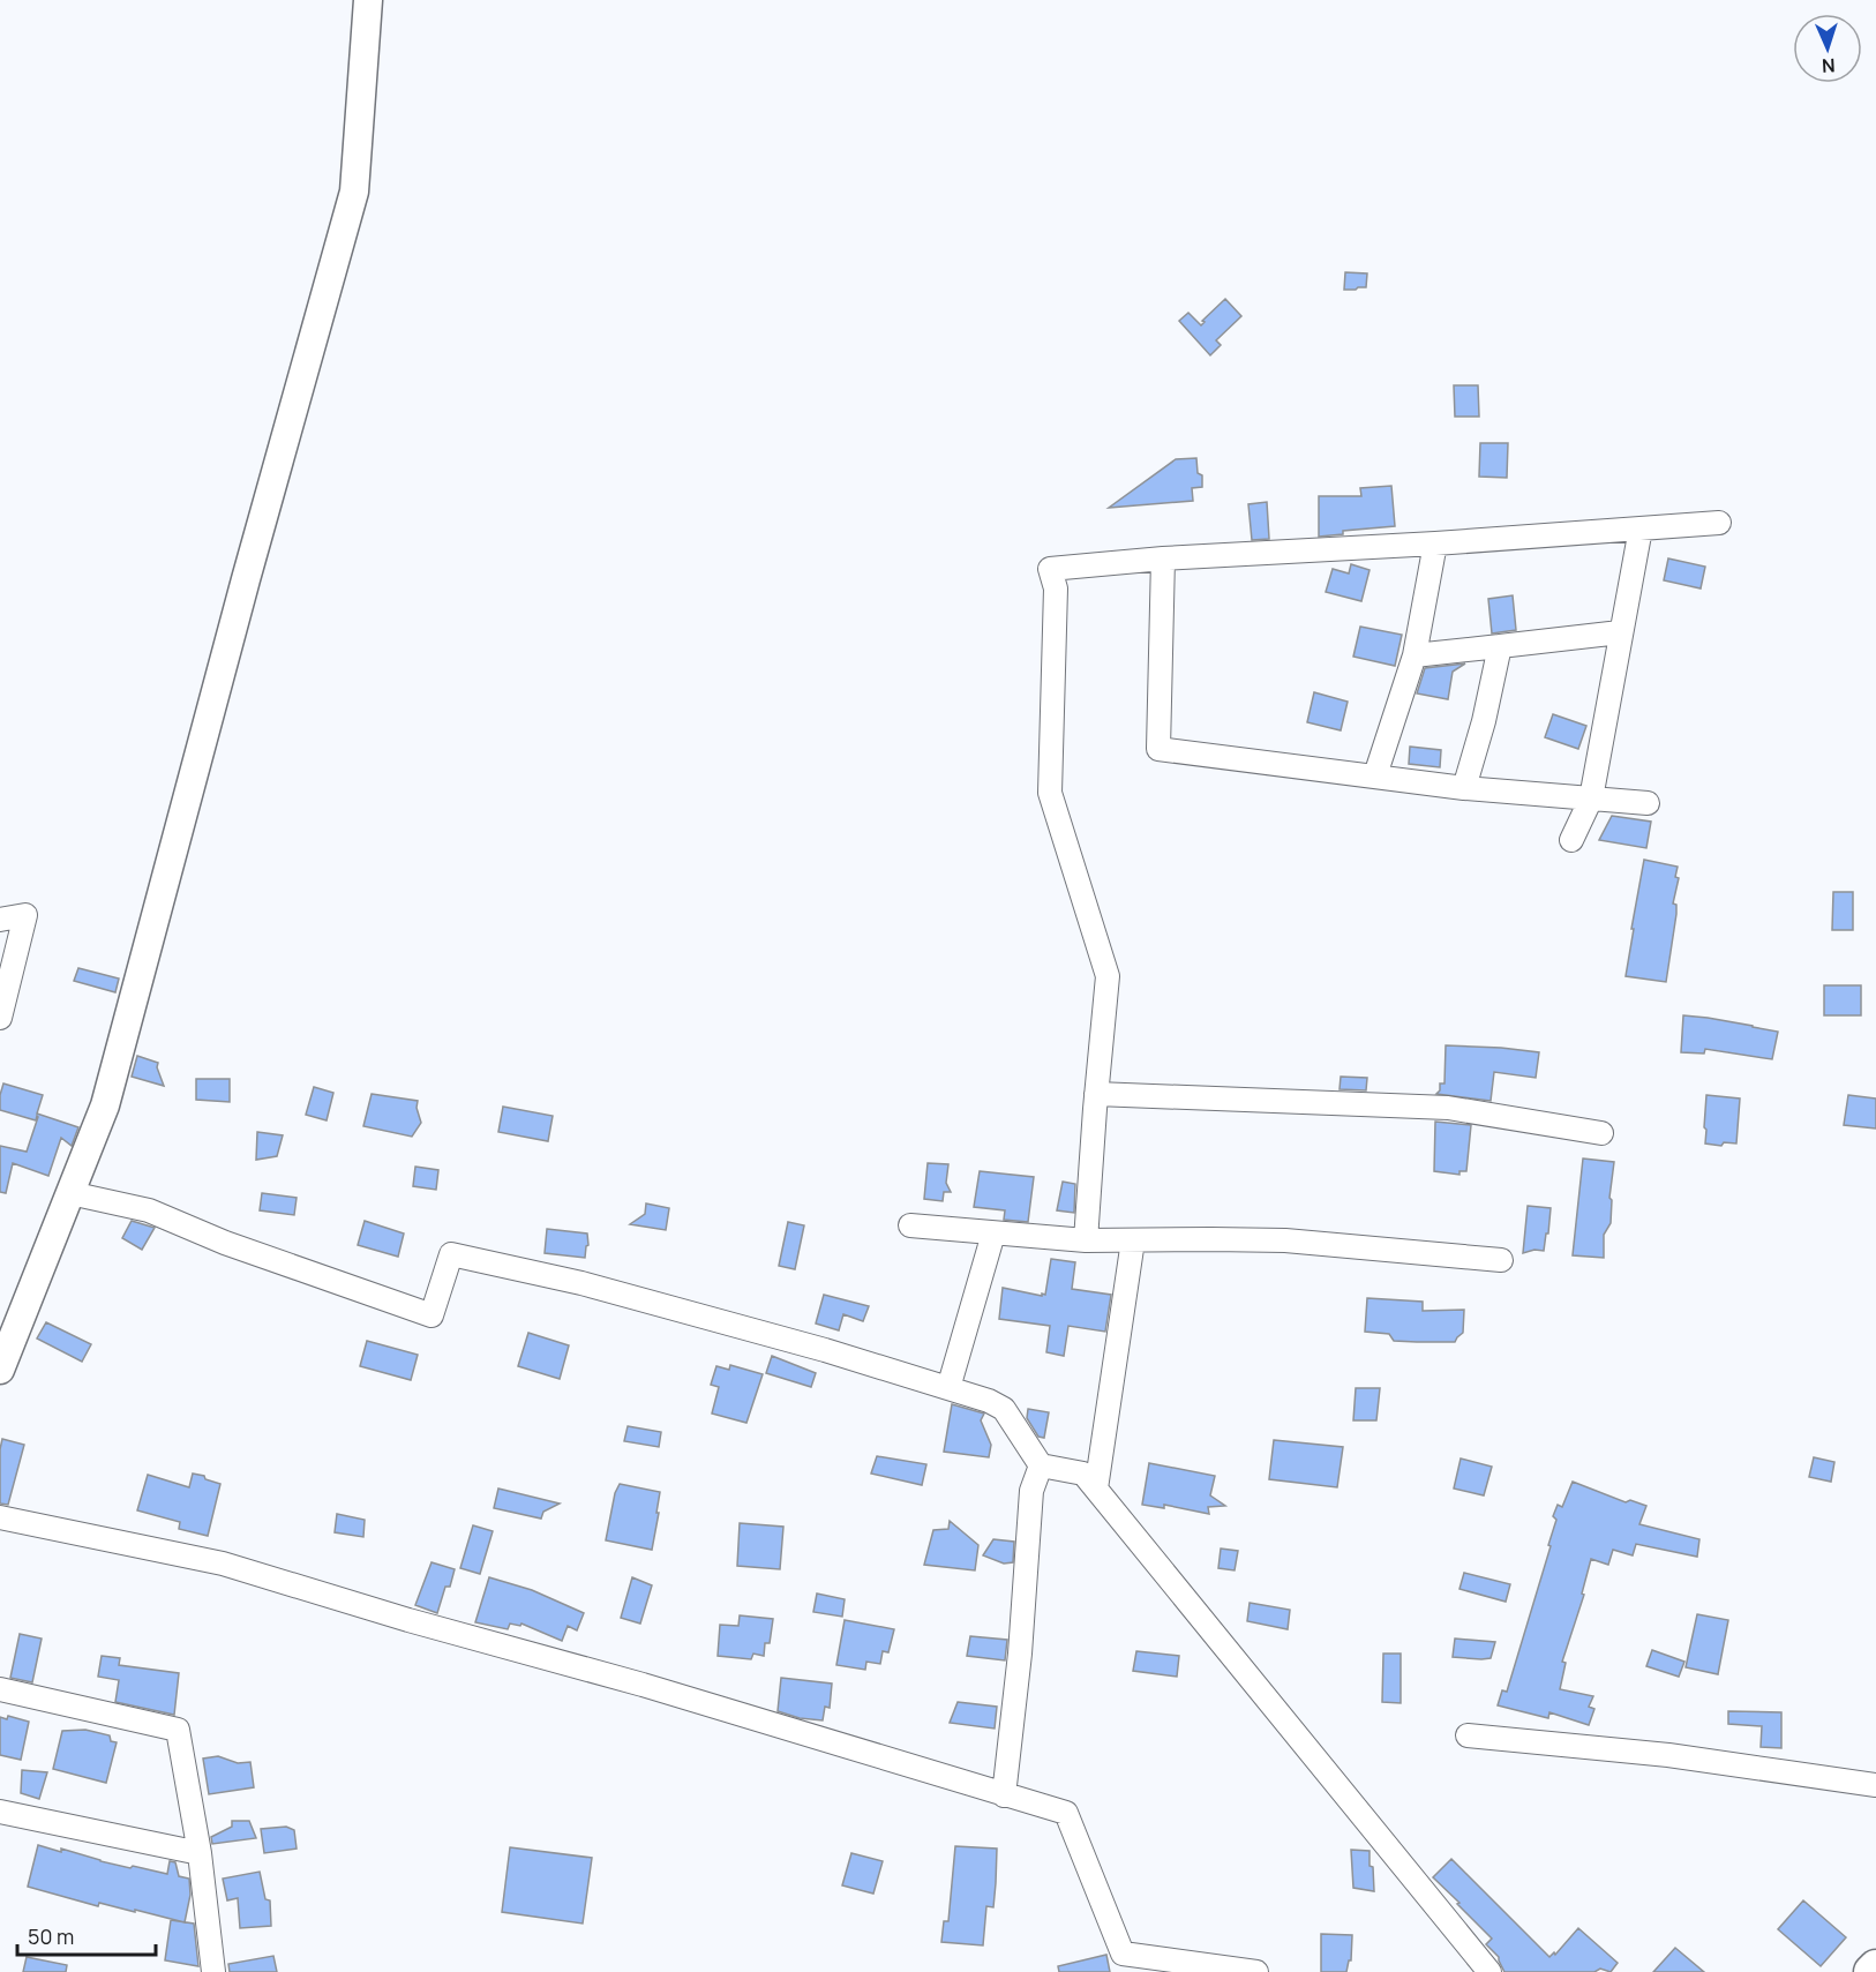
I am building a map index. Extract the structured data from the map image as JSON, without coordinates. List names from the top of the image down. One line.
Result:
{"scale_bar":"50 m","north":"bottom"}
